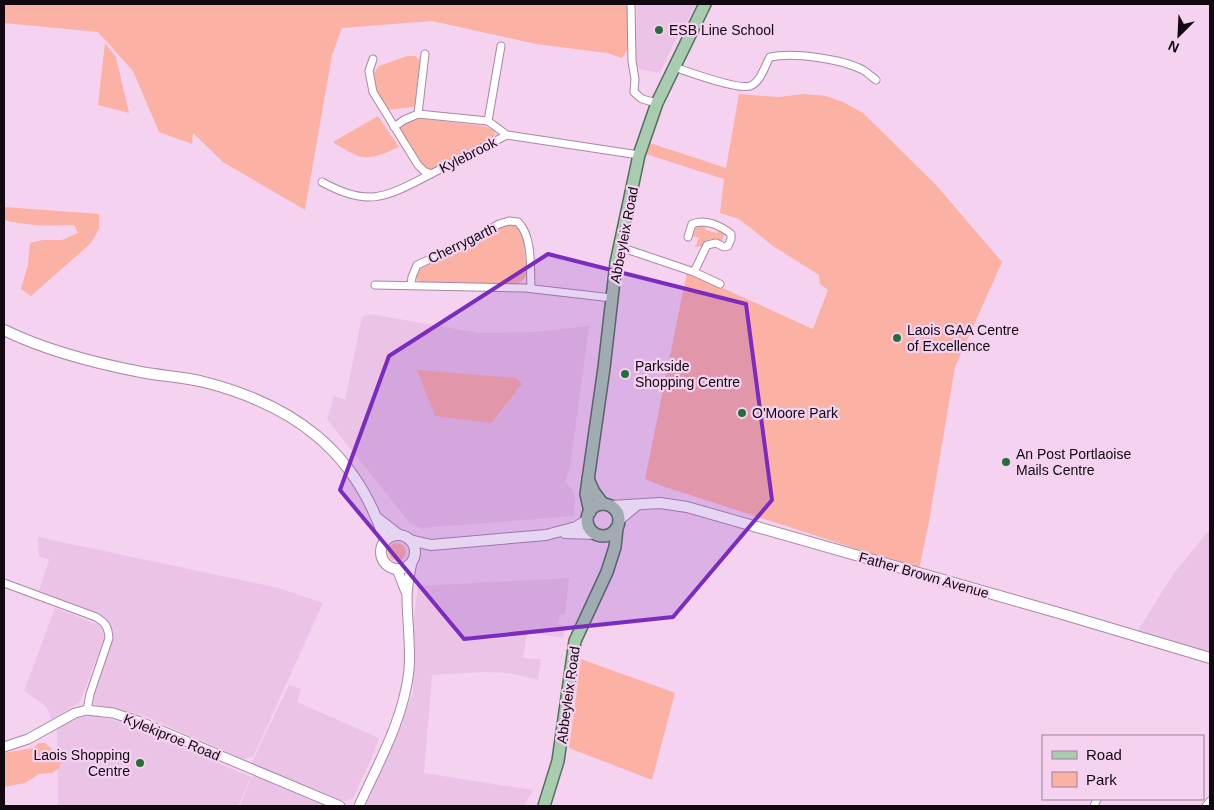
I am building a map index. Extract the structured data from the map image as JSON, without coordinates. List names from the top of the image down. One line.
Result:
{"streets":{"main road":["Abbeyleix Road","Father Brown Avenue"],"street":["Kylebrook","Cherrygarth","Kylekiproe Road"]},"crossings":[["Kylebrook","Abbeyleix Road"],["Abbeyleix Road","Cherrygarth"],["Abbeyleix Road","Father Brown Avenue"]],"places":["ESB Line School","Laois GAA Centre of Excellence","Parkside Shopping Centre","O'Moore Park","An Post Portlaoise Mails Centre","Laois Shopping Centre"],"legend":["Road","Park"],"north":"bottom left"}
